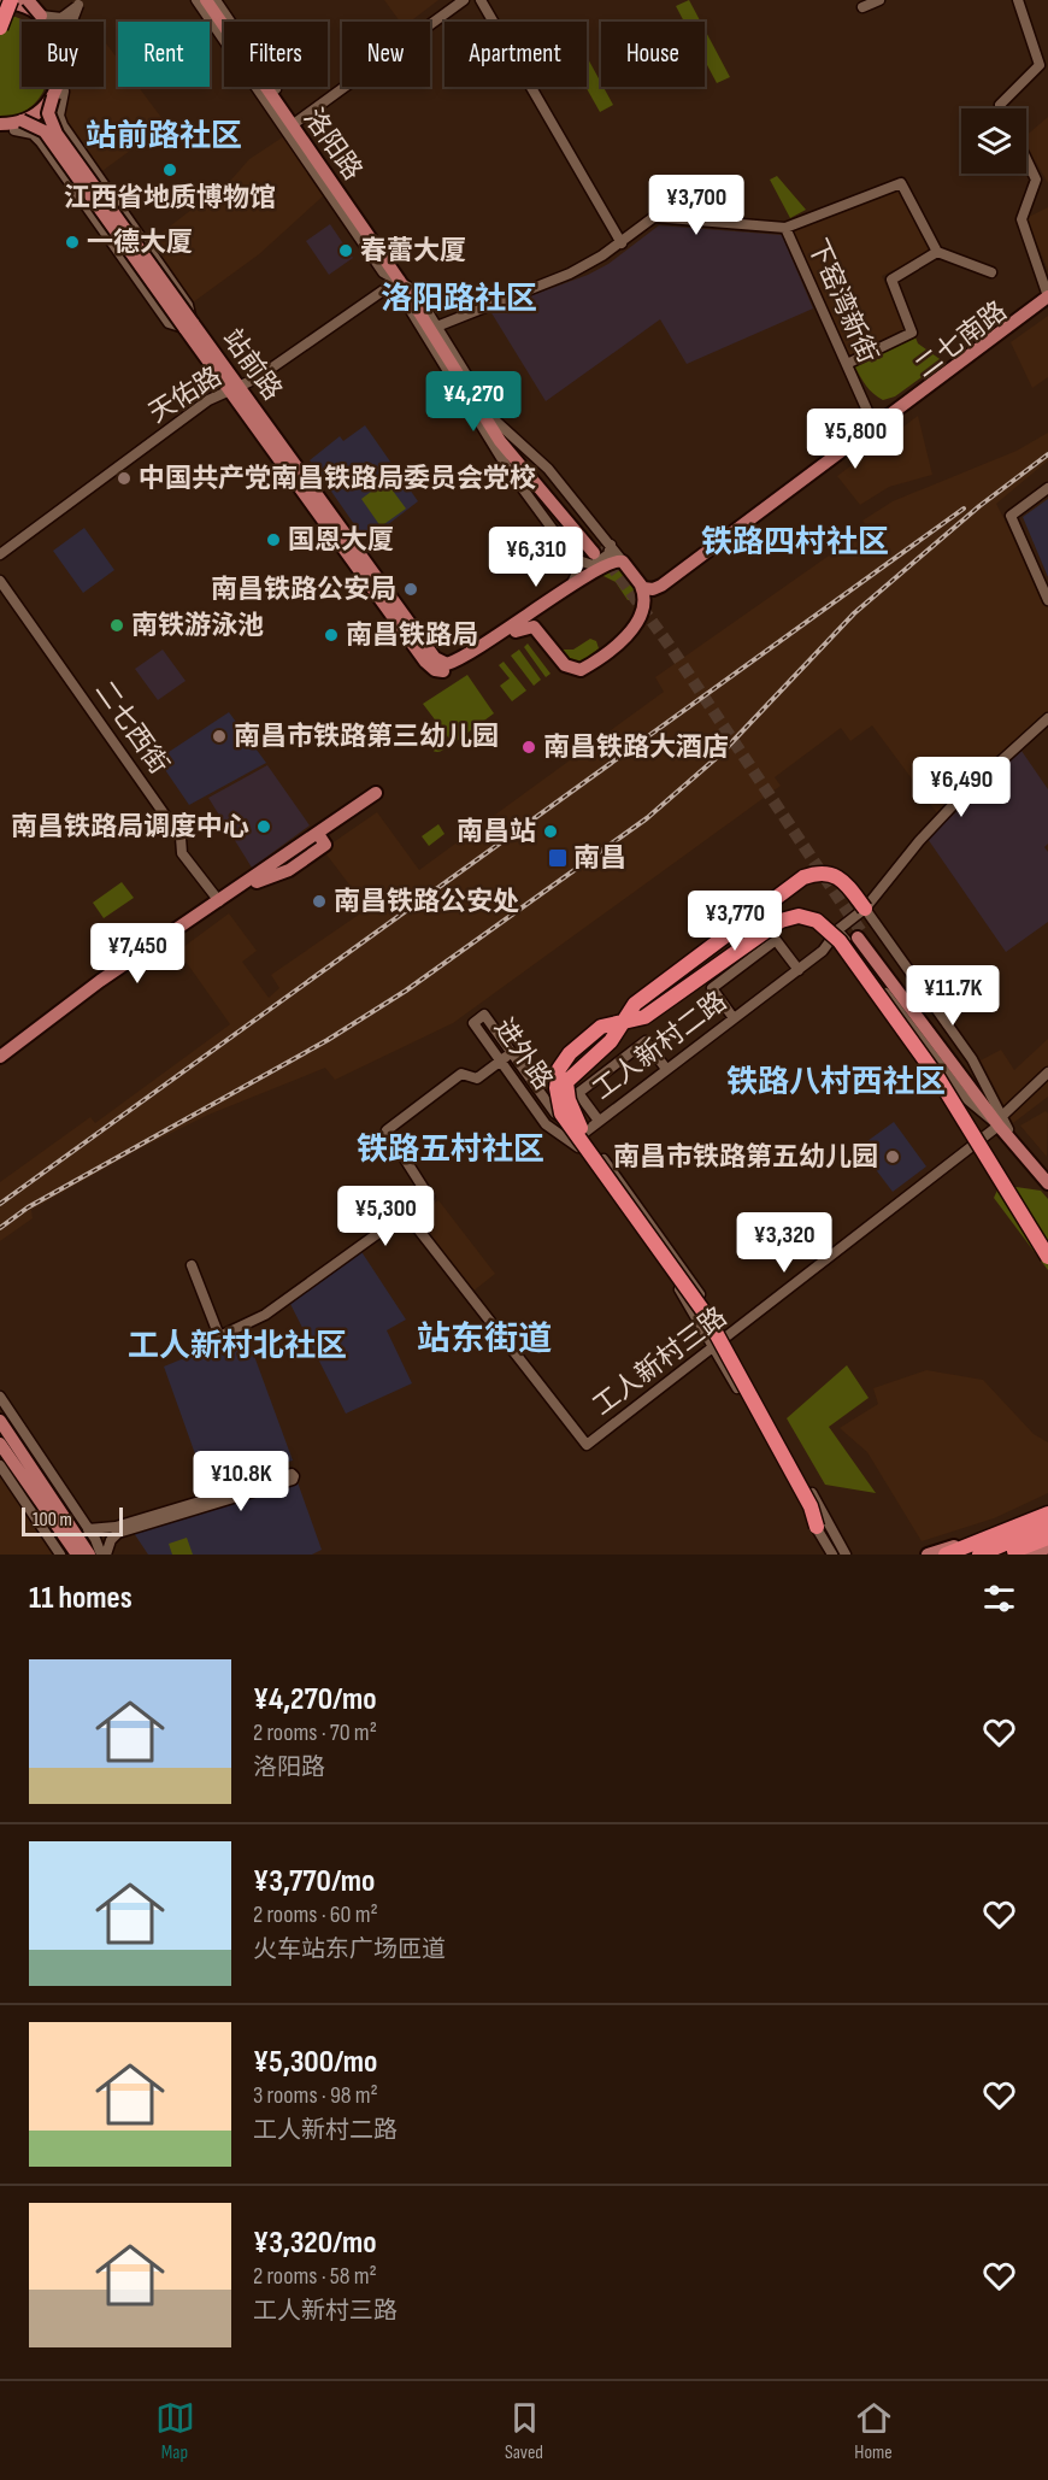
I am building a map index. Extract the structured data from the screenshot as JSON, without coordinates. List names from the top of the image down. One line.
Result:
{"streets":{"main road":["洛阳路","二七南路","站前路"],"street":["下窑湾新街","天佑路","二七西街","工人新村二路","进外路","工人新村三路"]},"crossings":[["洛阳路","下窑湾新街"],["洛阳路","天佑路"],["下窑湾新街","二七南路"],["二七南路","站前路"],["站前路","天佑路"],["工人新村二路","进外路"],["进外路","工人新村三路"]],"districts":["站前路社区","洛阳路社区","铁路四村社区","铁路八村西社区","铁路五村社区","站东街道","工人新村北社区"],"places":{"other":["江西省地质博物馆","一德大厦","春蕾大厦","中国共产党南昌铁路局委员会党校","国恩大厦","南昌铁路公安局","南铁游泳池","南昌铁路局","南昌市铁路第三幼儿园","南昌铁路大酒店","南昌铁路局调度中心","南昌站","南昌铁路公安处","南昌市铁路第五幼儿园"],"transit":["南昌"]},"scale_bar":"100 m","page":{"chip":["Buy","Rent","Filters","New","Apartment","House"],"price":["¥3,700","¥4,270","¥5,800","¥6,310","¥6,490","¥3,770","¥7,450","¥11.7K","¥5,300","¥3,320","¥10.8K"],"scale":"100 m","heading":"11 homes","list":[{"name":"¥4,270/mo","note":"2 rooms · 70 m² · 洛阳路"},{"name":"¥3,770/mo","note":"2 rooms · 60 m² · 火车站东广场匝道"},{"name":"¥5,300/mo","note":"3 rooms · 98 m² · 工人新村二路"},{"name":"¥3,320/mo","note":"2 rooms · 58 m² · 工人新村三路"}],"tabs":["Map","Saved","Home"]}}
